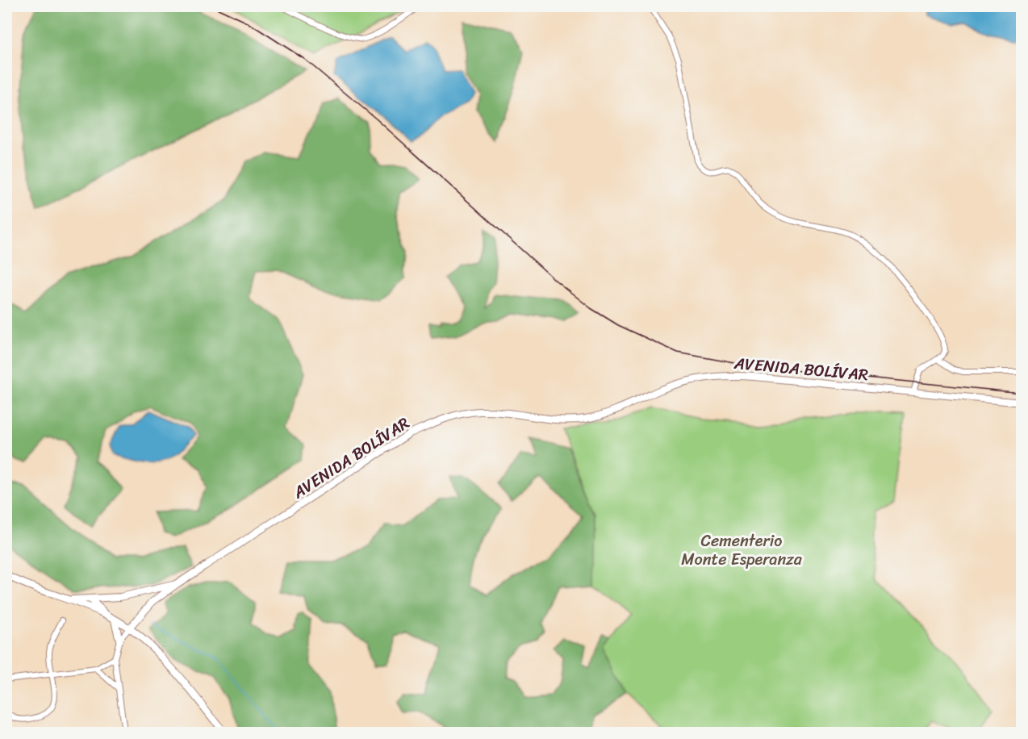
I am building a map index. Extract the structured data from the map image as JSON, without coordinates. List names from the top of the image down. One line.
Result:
{"streets":{"main road":["AVENIDA BOLÍVAR"]},"parks":["Cementerio Monte Esperanza"]}
